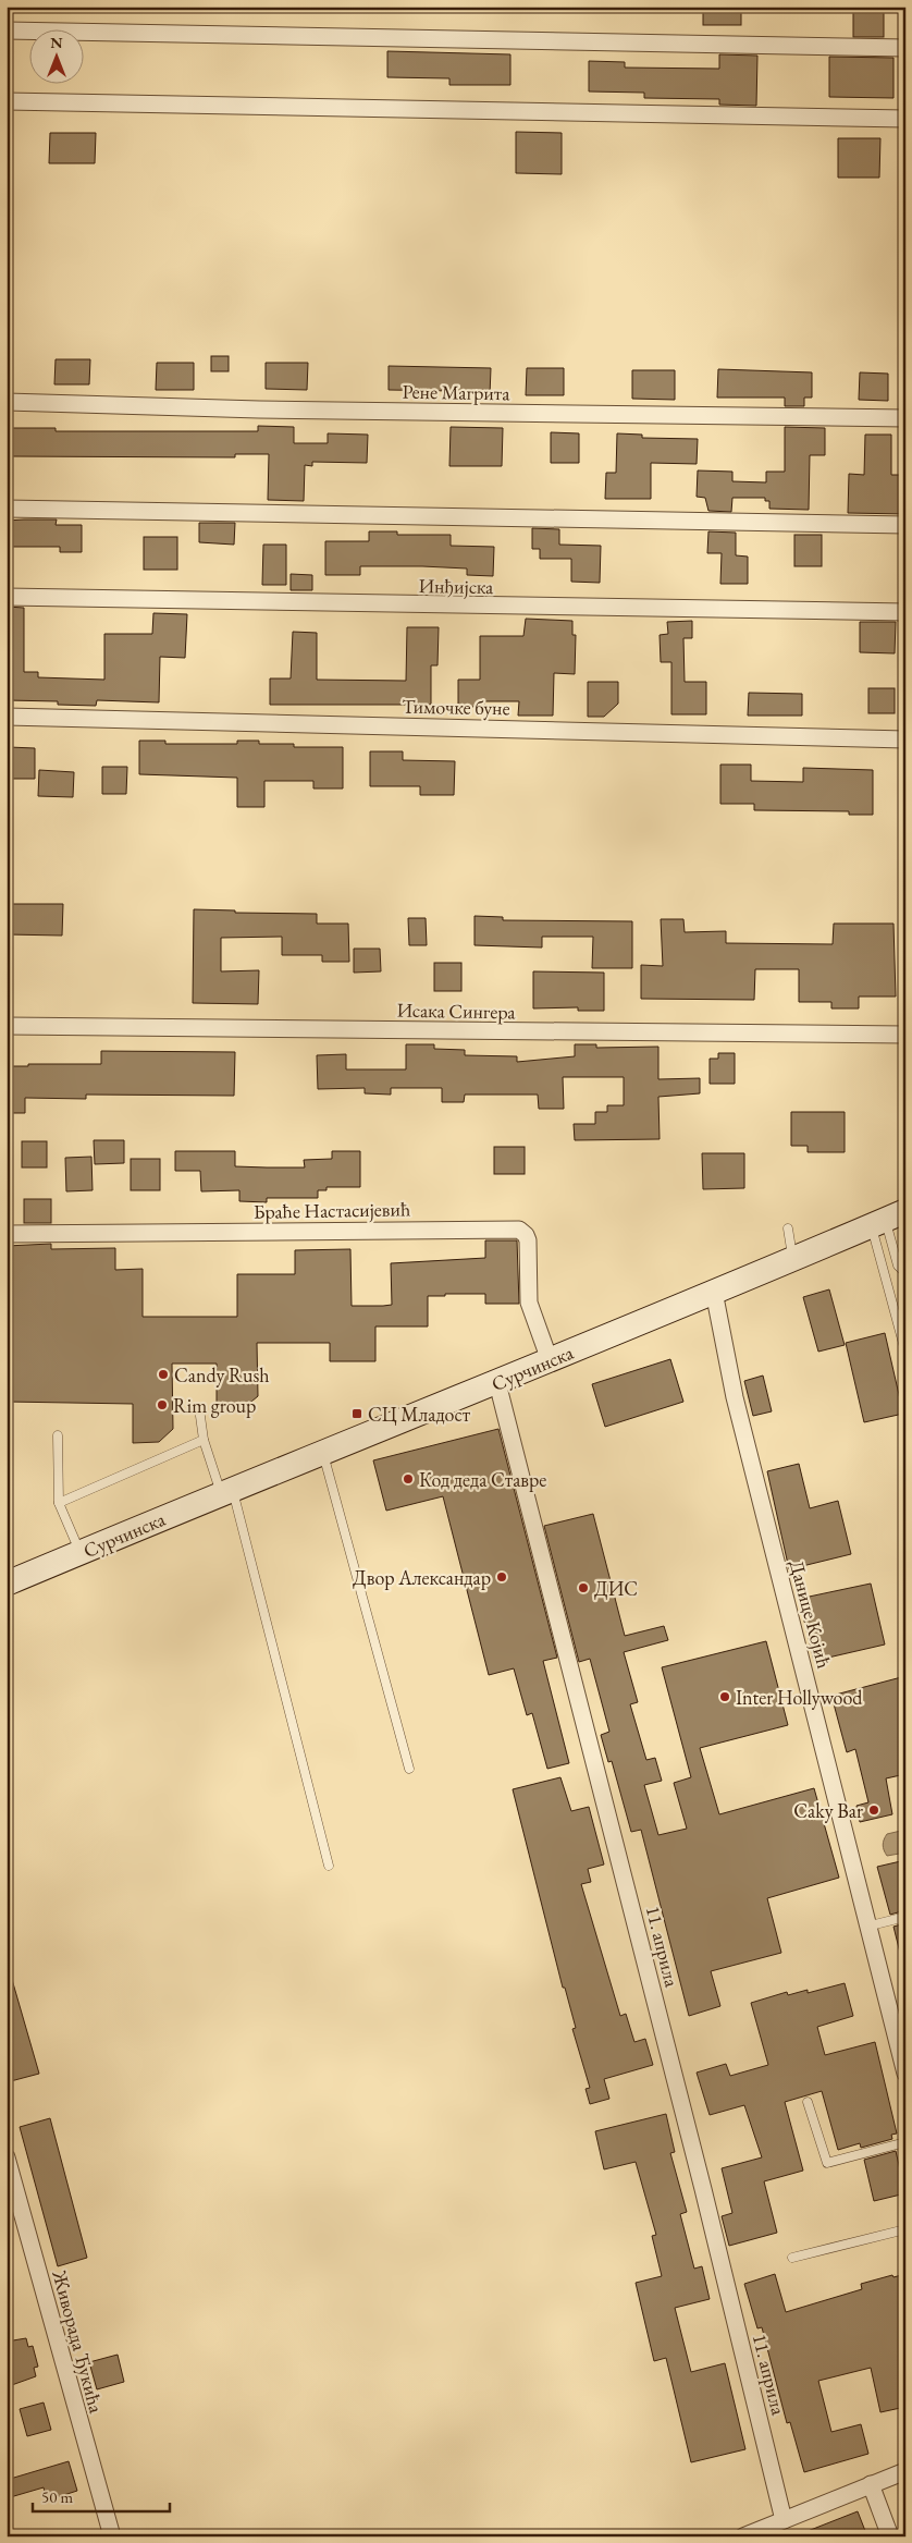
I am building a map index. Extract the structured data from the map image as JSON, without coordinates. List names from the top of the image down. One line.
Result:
{"streets":{"main road":["Сурчинска"],"street":["Рене Магрита","Инђијска","Тимочке буне","Исака Сингера","Браће Настасијевић","Данице Којић","11. априла","Живорада Ђукића"]},"crossings":[["Браће Настасијевић","Сурчинска"],["Сурчинска","Данице Којић"],["Сурчинска","11. априла"]],"places":{"other":["Candy Rush","Rim group","Код деда Ставре","Двор Александар","ДИС","Inter Hollywood","Caky Bar"],"transit":["СЦ Младост"]},"scale_bar":"50 m","north":"top"}
